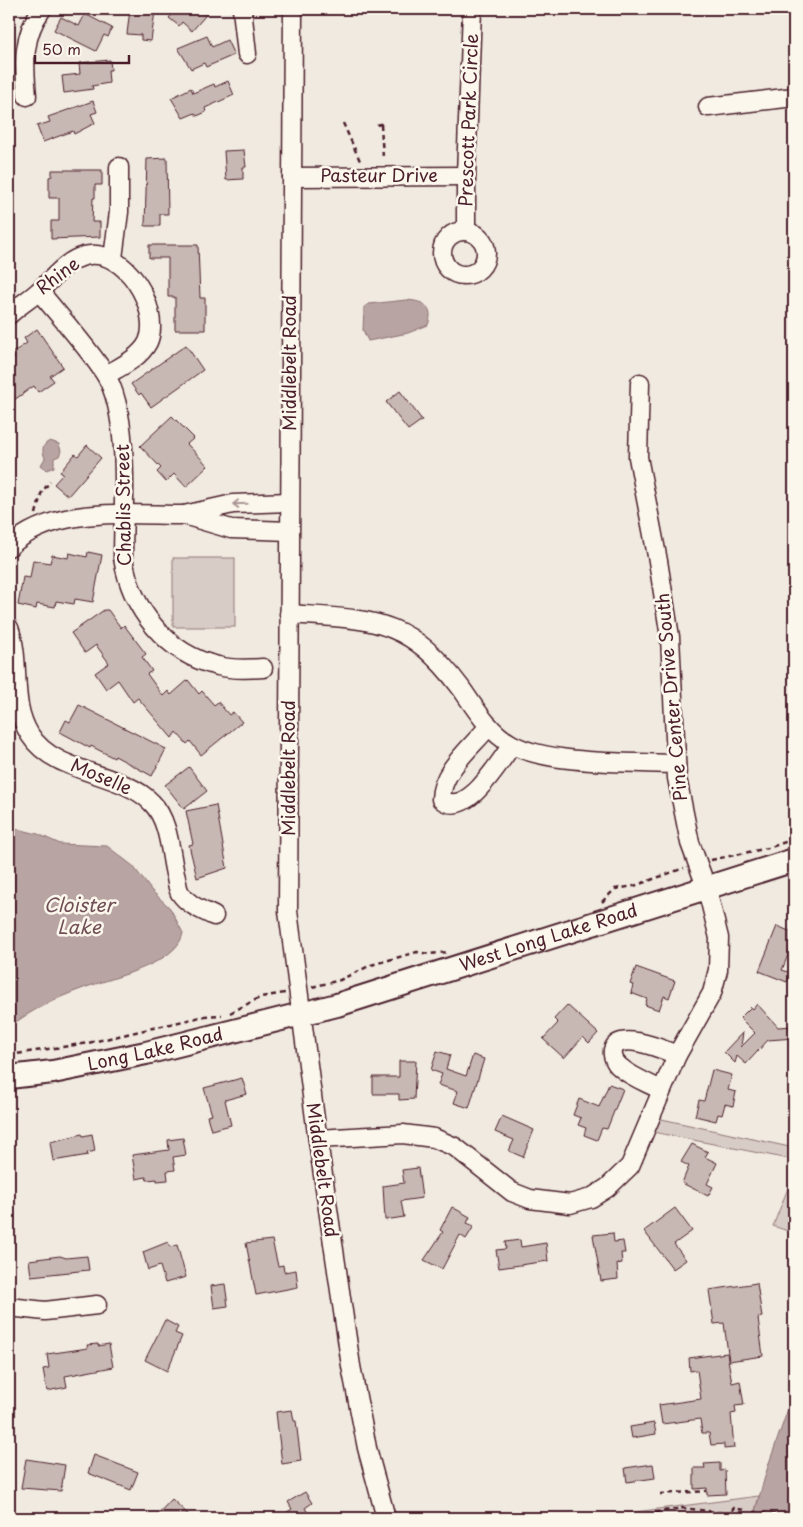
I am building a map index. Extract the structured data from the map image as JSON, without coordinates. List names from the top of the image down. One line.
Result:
{"streets":{"main road":["West Long Lake Road","Long Lake Road"],"street":["Prescott Park Circle","Pasteur Drive","Rhine","Middlebelt Road","Chablis Street","Pine Center Drive South","Moselle"]},"crossings":[["Prescott Park Circle","Pasteur Drive"],["Pasteur Drive","Middlebelt Road"],["Rhine","Chablis Street"],["Middlebelt Road","Pine Center Drive South"],["Middlebelt Road","West Long Lake Road"],["Middlebelt Road","Long Lake Road"],["Pine Center Drive South","West Long Lake Road"],["West Long Lake Road","Long Lake Road"]],"water":["Cloister Lake"],"scale_bar":"50 m"}
